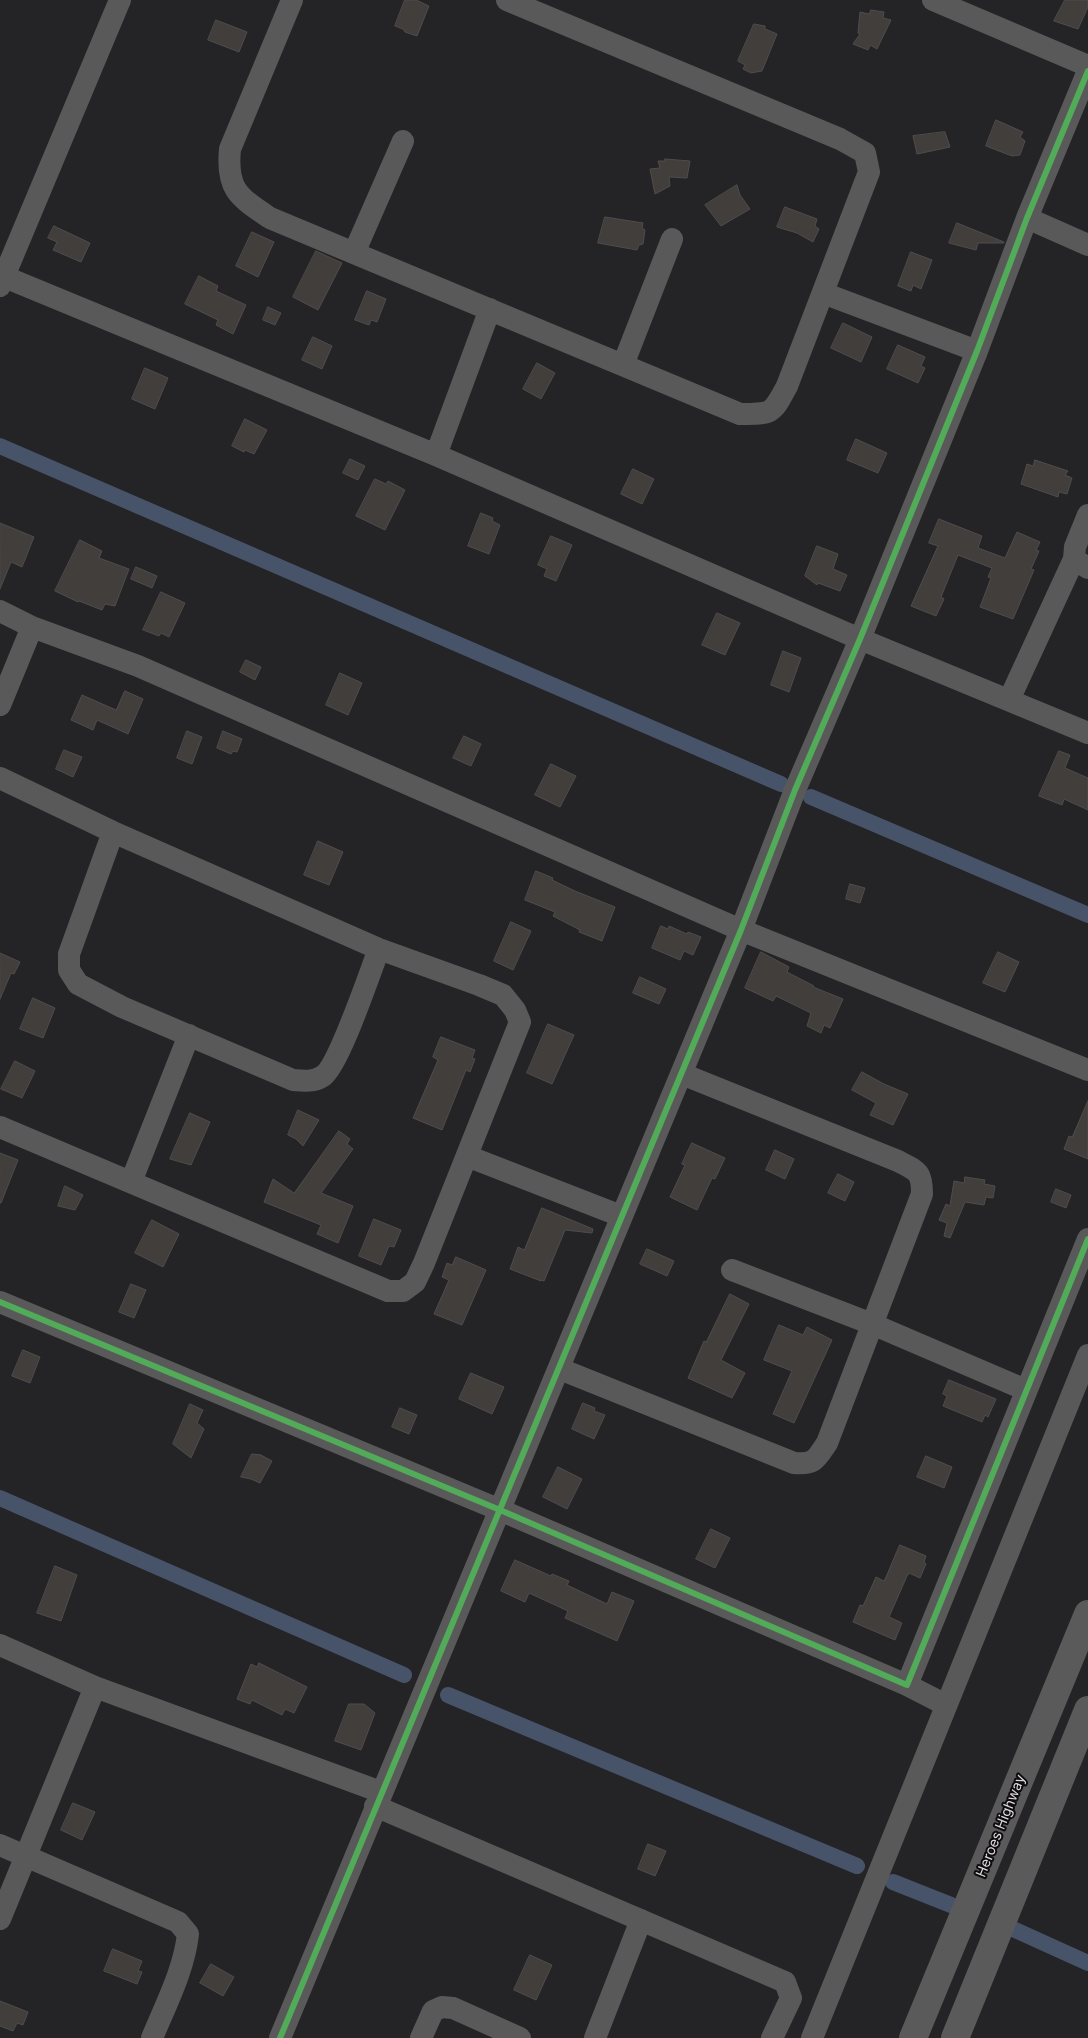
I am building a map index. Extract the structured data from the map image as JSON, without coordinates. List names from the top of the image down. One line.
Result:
{"streets":{"main road":["Heroes Highway"]}}
